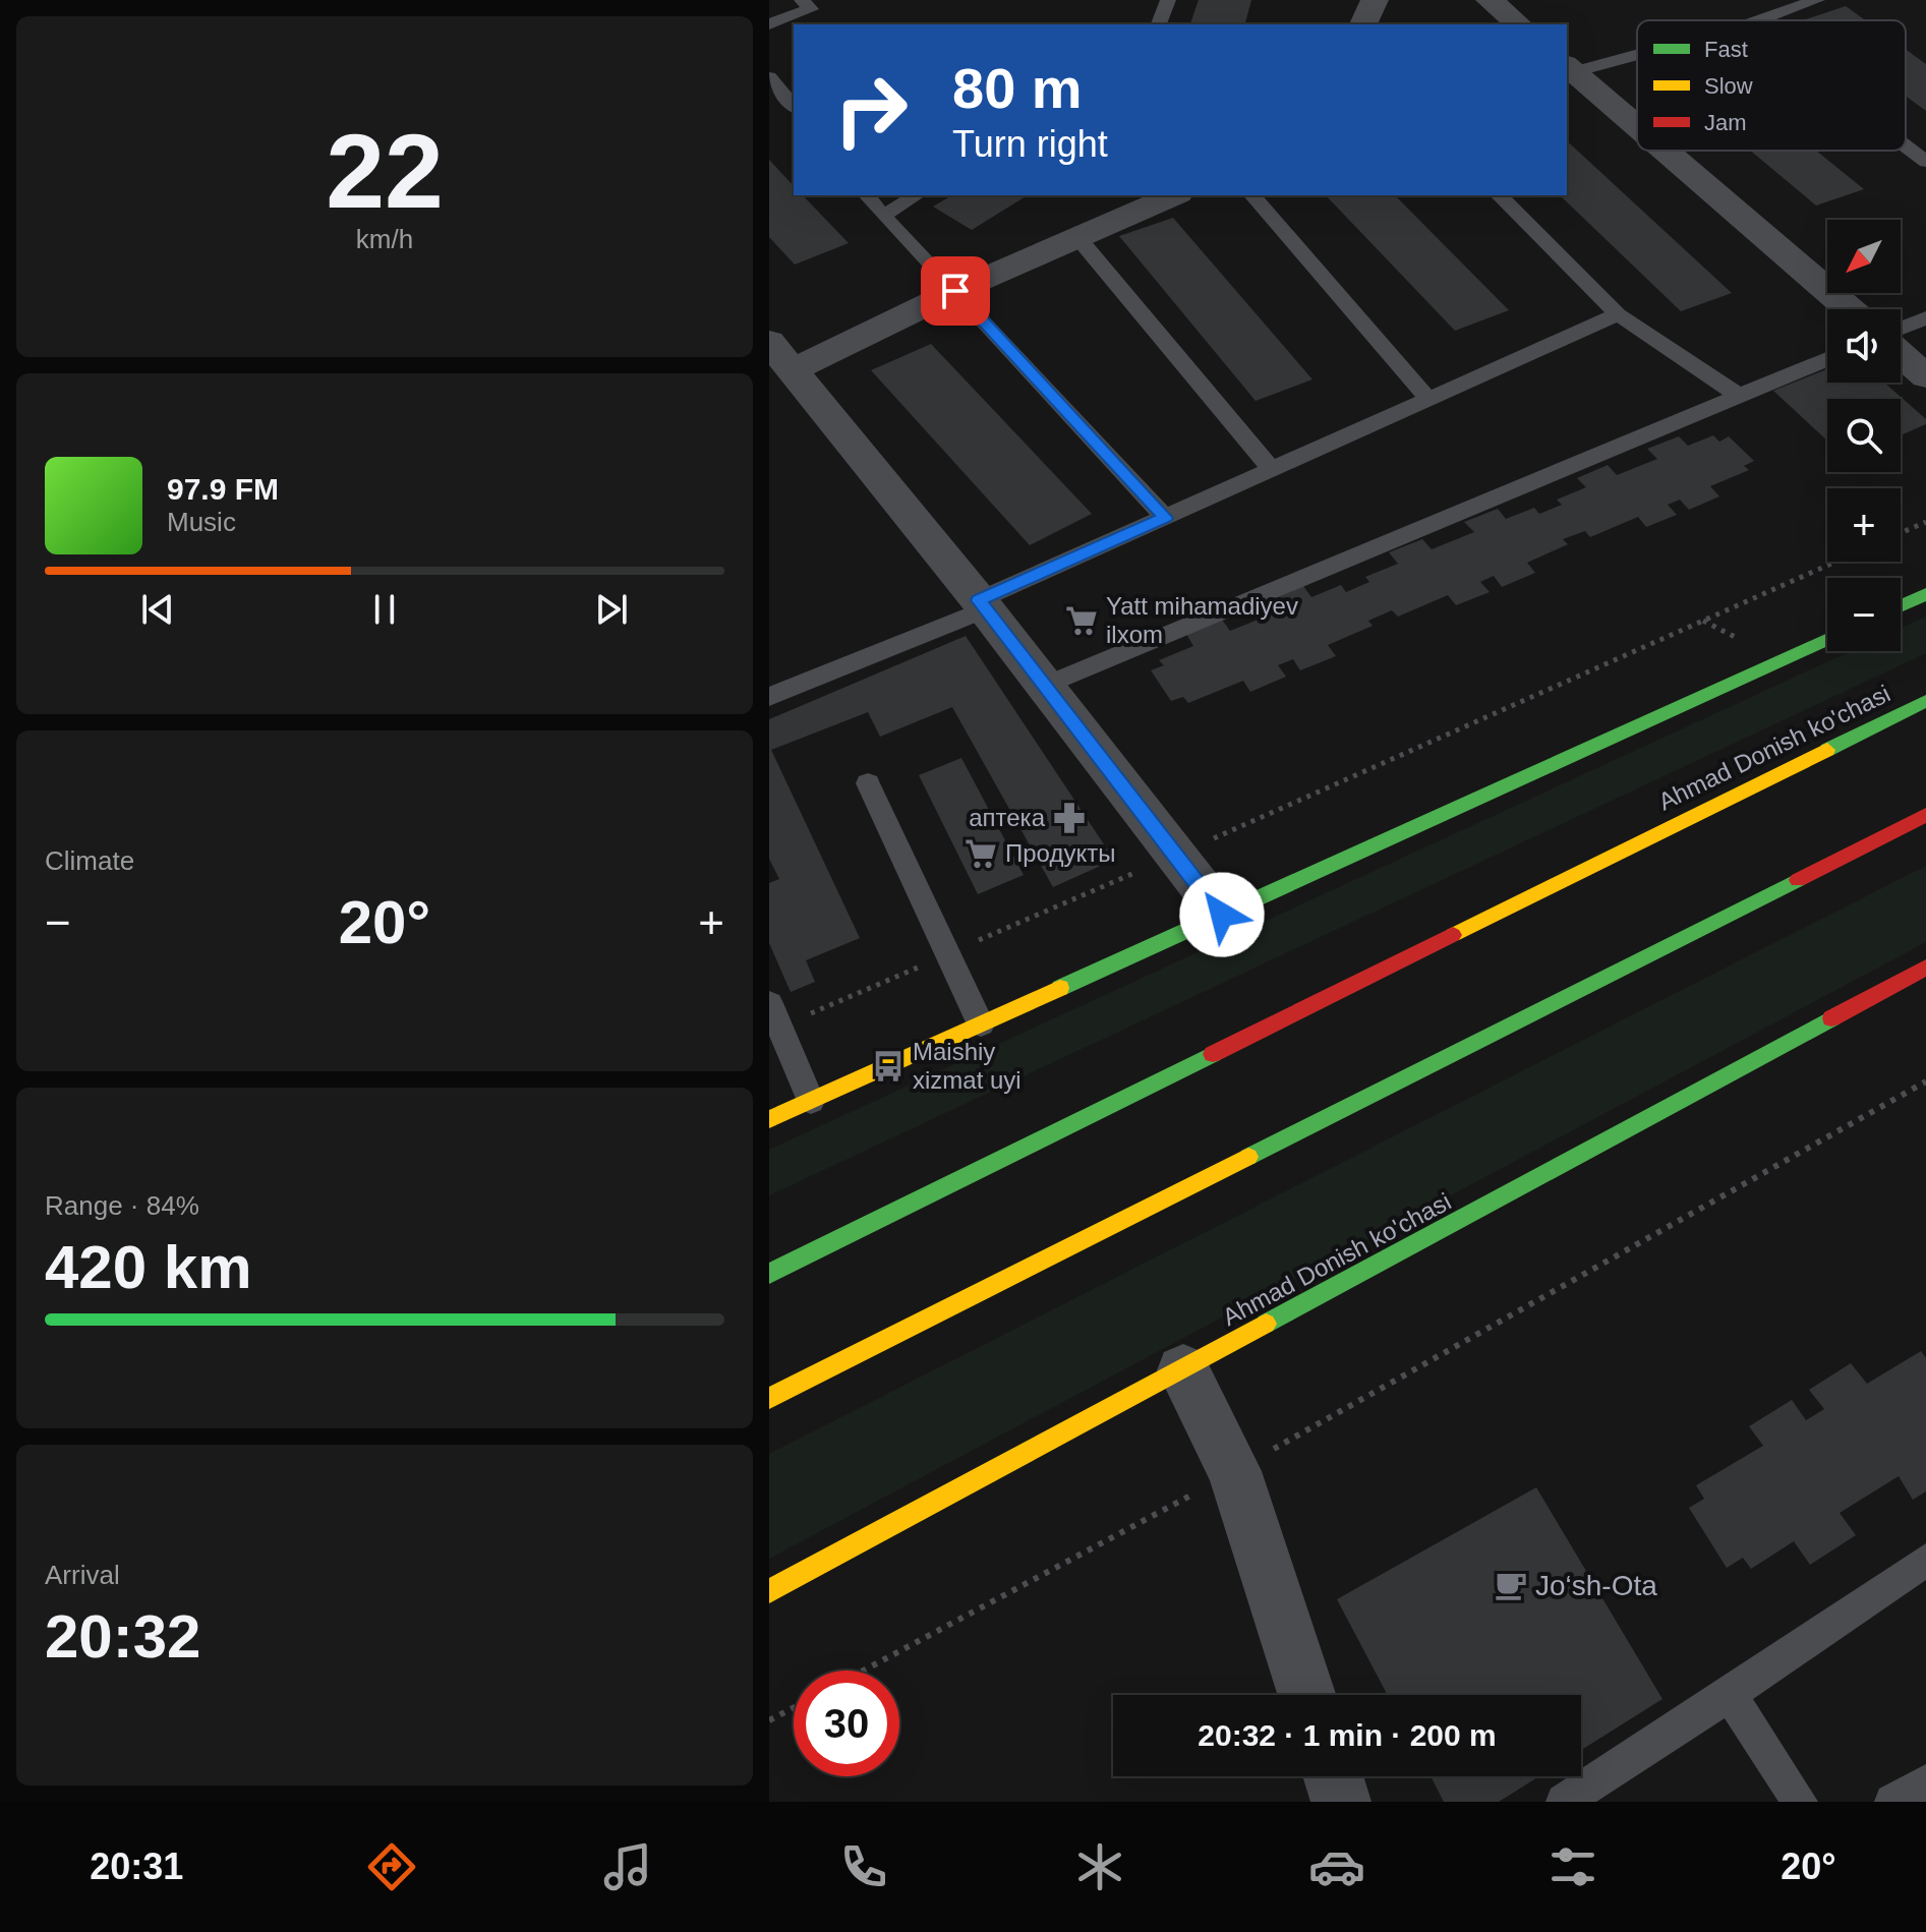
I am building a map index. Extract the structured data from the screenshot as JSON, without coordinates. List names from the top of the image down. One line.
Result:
{"streets":{"main road":["Ahmad Donish ko'chasi"]},"places":{"supermarket":["Yatt mihamadiyev ilxom","Продукты"],"pharmacy":["аптека"],"bus stop":["Maishiy xizmat uyi"],"cafe":["Jo‘sh-Ota"]},"legend":["Fast","Slow","Jam"],"north":"bottom left","page":{"tile":[["22","km/h"],"Climate",["Range · 84%","420 km"],["Arrival","20:32"]],"turn":["80 m","Turn right"],"map_buttons":["+","−"],"song":["97.9 FM","Music"],"heat":["−","20°","+"],"limit":"30","trip":"20:32 · 1 min · 200 m","tabs":["20:31","20°"]}}
